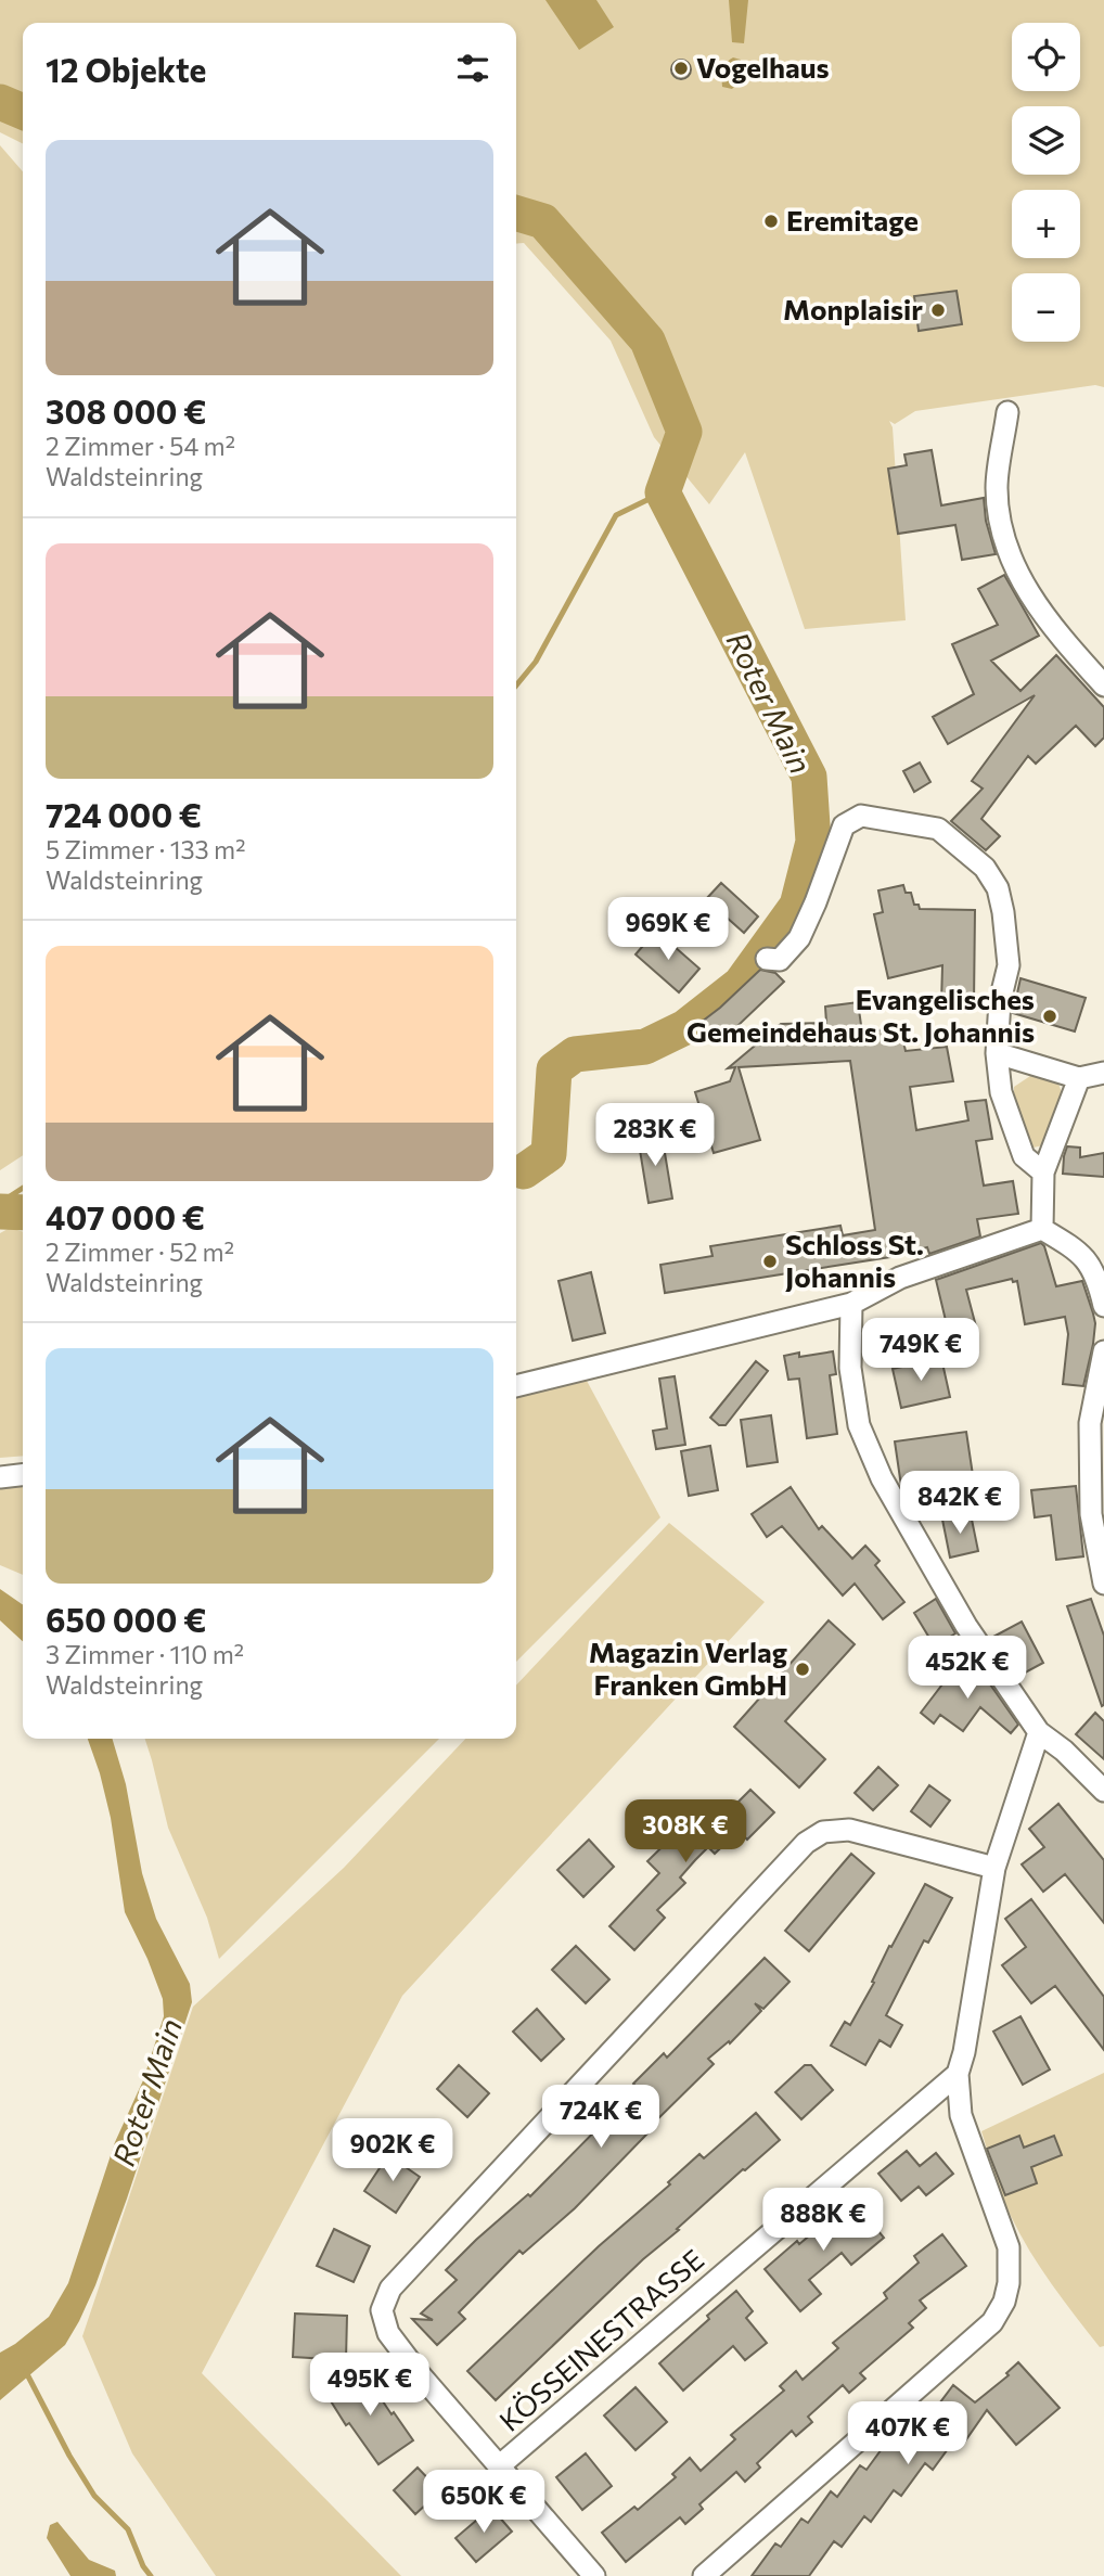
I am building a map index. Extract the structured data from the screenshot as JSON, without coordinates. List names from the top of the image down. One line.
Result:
{"streets":{"street":["KÖSSEINESTRASSE"]},"water":["Roter Main"],"places":["Vogelhaus","Eremitage","Monplaisir","Evangelisches Gemeindehaus St. Johannis","Schloss St. Johannis","Magazin Verlag Franken GmbH"],"page":{"map_buttons":["+","−"],"heading":"12 Objekte","list":[{"name":"308 000 €","note":"2 Zimmer · 54 m² · Waldsteinring"},{"name":"724 000 €","note":"5 Zimmer · 133 m² · Waldsteinring"},{"name":"407 000 €","note":"2 Zimmer · 52 m² · Waldsteinring"},{"name":"650 000 €","note":"3 Zimmer · 110 m² · Waldsteinring"}],"price":["969K €","283K €","749K €","842K €","452K €","308K €","724K €","902K €","888K €","495K €","407K €","650K €"]}}
